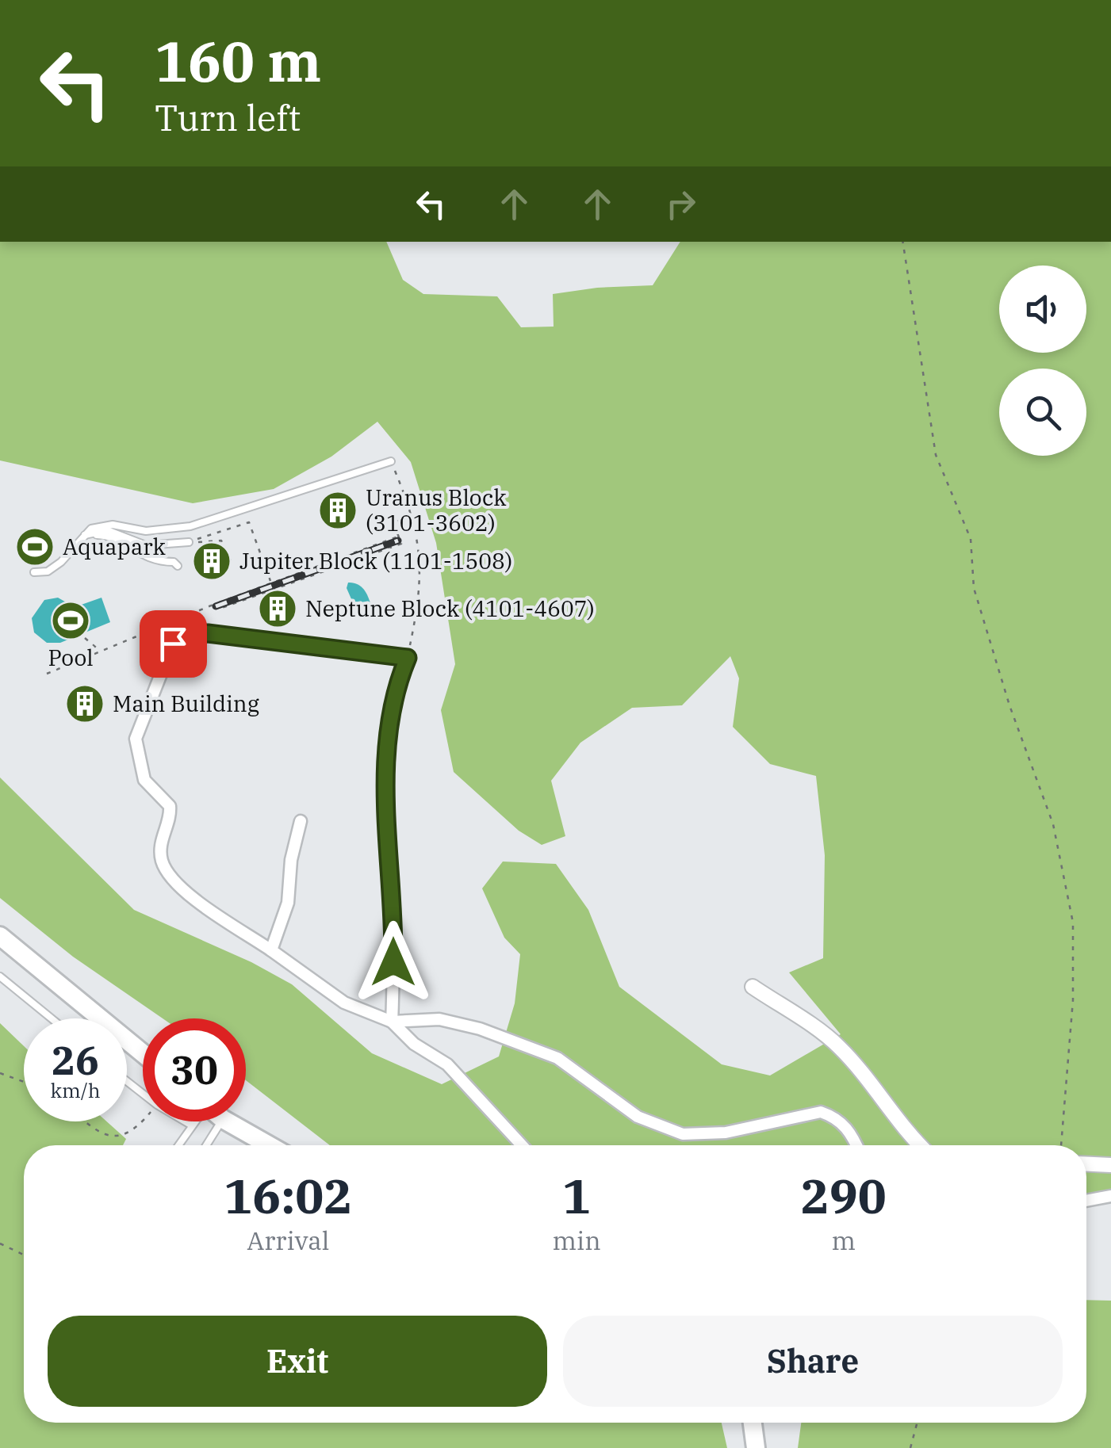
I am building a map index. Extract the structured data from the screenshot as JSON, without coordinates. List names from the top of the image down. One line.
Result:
{"places":{"building":["Uranus Block (3101-3602)","Jupiter Block (1101-1508)","Neptune Block (4101-4607)","Main Building"],"sports":["Aquapark","Pool"]},"page":{"turn":["160 m","Turn left"],"speed":"26 km/h","limit":"30","eta":["16:02","Arrival","1","min","290","m"],"buttons":["Exit","Share"]}}
